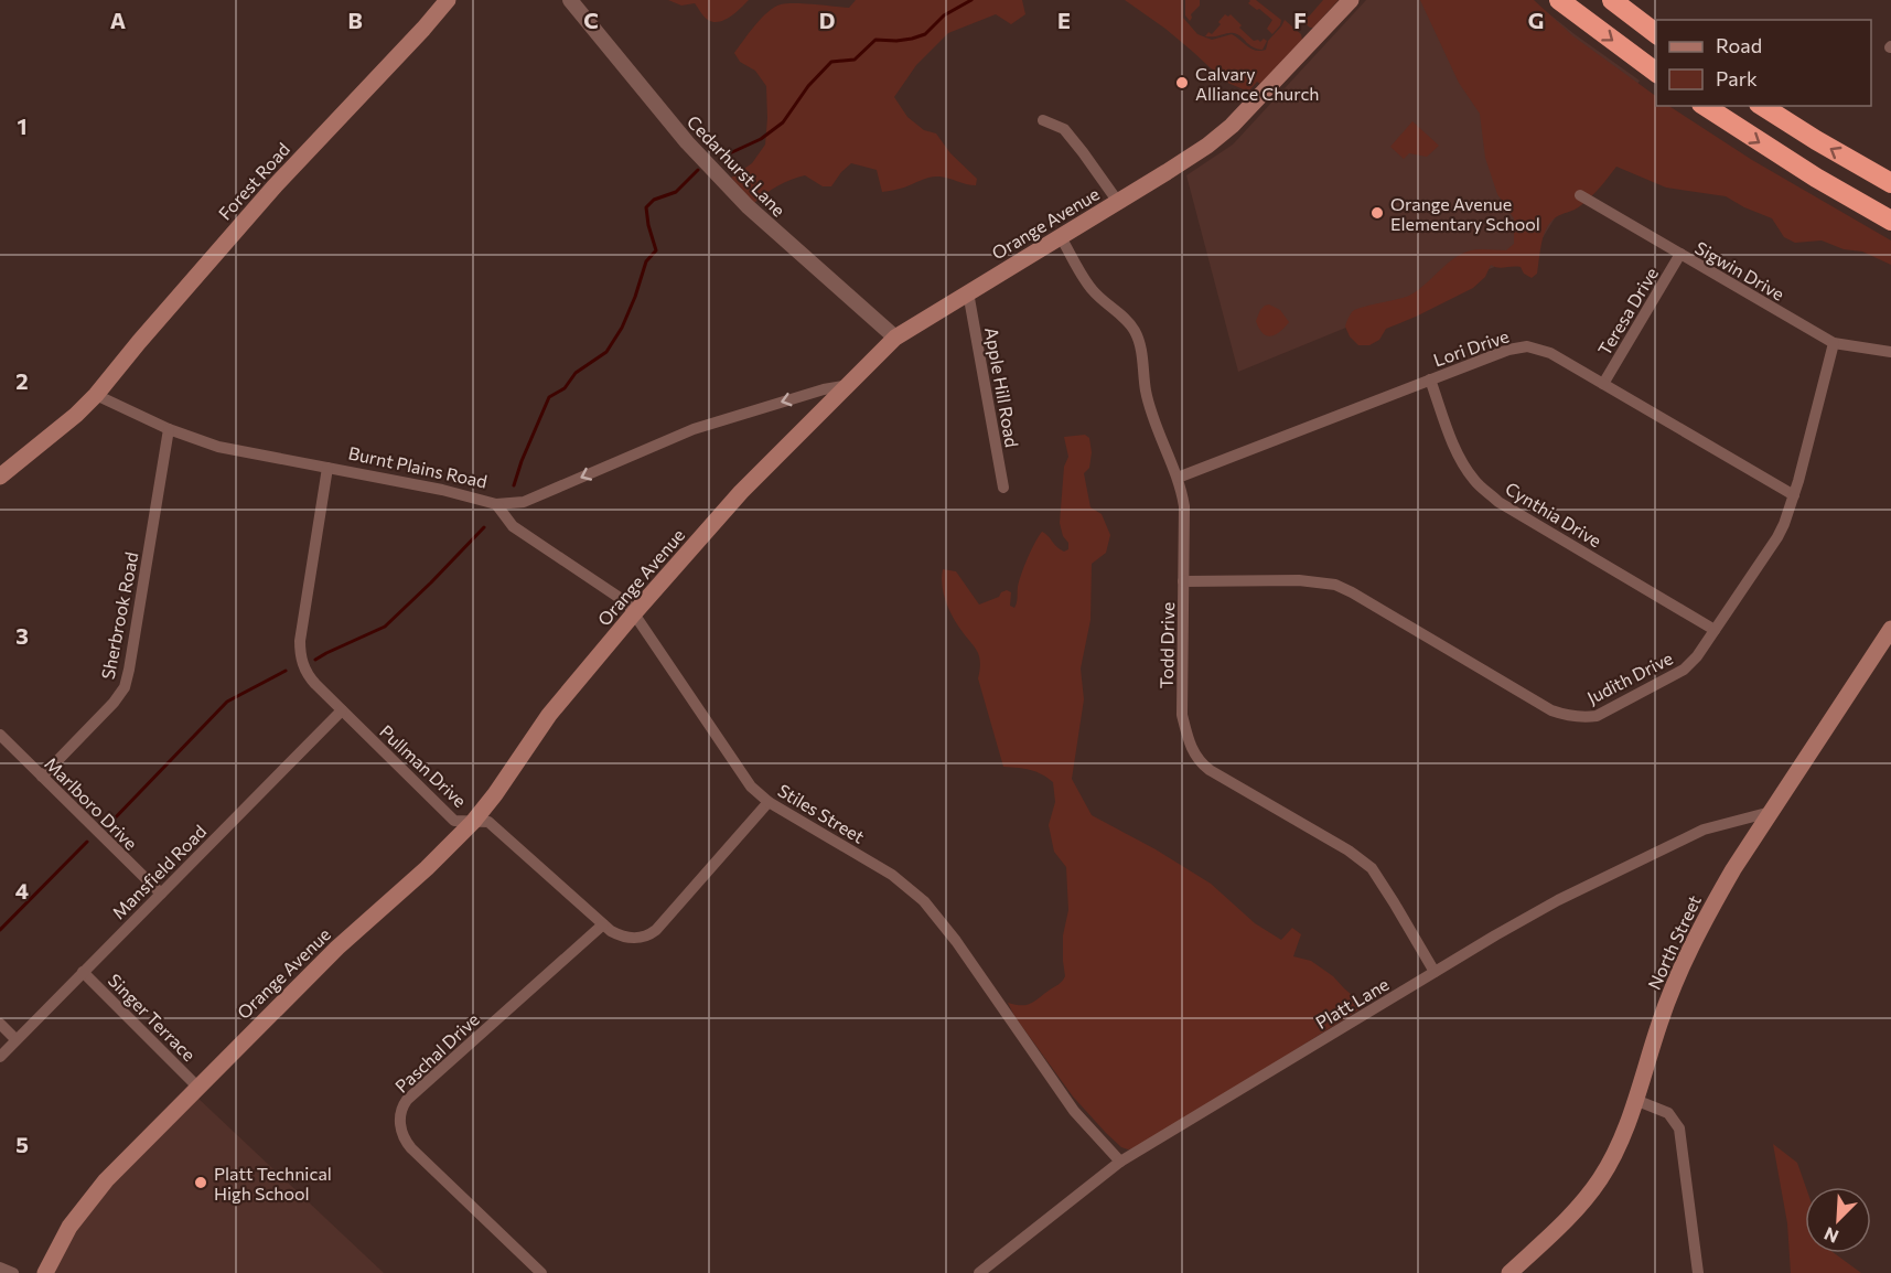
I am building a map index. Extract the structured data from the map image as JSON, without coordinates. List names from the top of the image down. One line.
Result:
{"streets":{"main road":["Forest Road","Orange Avenue","North Street"],"street":["Cedarhurst Lane","Sigwin Drive","Teresa Drive","Lori Drive","Apple Hill Road","Burnt Plains Road","Cynthia Drive","Sherbrook Road","Todd Drive","Judith Drive","Pullman Drive","Marlboro Drive","Stiles Street","Mansfield Road","Platt Lane","Singer Terrace","Paschal Drive"]},"crossings":[["Cedarhurst Lane","Orange Avenue"],["Forest Road","Burnt Plains Road"],["Orange Avenue","Apple Hill Road"],["Orange Avenue","Burnt Plains Road"],["Orange Avenue","Todd Drive"],["Orange Avenue","Pullman Drive"],["Orange Avenue","Stiles Street"],["Orange Avenue","Singer Terrace"],["Sigwin Drive","Teresa Drive"],["Sigwin Drive","Judith Drive"],["Teresa Drive","Lori Drive"],["Lori Drive","Cynthia Drive"],["Lori Drive","Todd Drive"],["Lori Drive","Judith Drive"],["Burnt Plains Road","Sherbrook Road"],["Burnt Plains Road","Pullman Drive"],["Burnt Plains Road","Stiles Street"],["Cynthia Drive","Judith Drive"],["Sherbrook Road","Marlboro Drive"],["Todd Drive","Judith Drive"],["Todd Drive","Platt Lane"],["Pullman Drive","Stiles Street"],["Pullman Drive","Mansfield Road"],["Pullman Drive","Paschal Drive"],["Marlboro Drive","Mansfield Road"],["Stiles Street","Platt Lane"],["Mansfield Road","Singer Terrace"],["North Street","Platt Lane"]],"one_way":["Burnt Plains Road"],"places":["Calvary Alliance Church","Orange Avenue Elementary School","Platt Technical High School"],"legend":["Road","Park"],"north":"bottom left","grid":{"columns":["A","B","C","D","E","F","G"],"rows":["1","2","3","4","5"]}}
